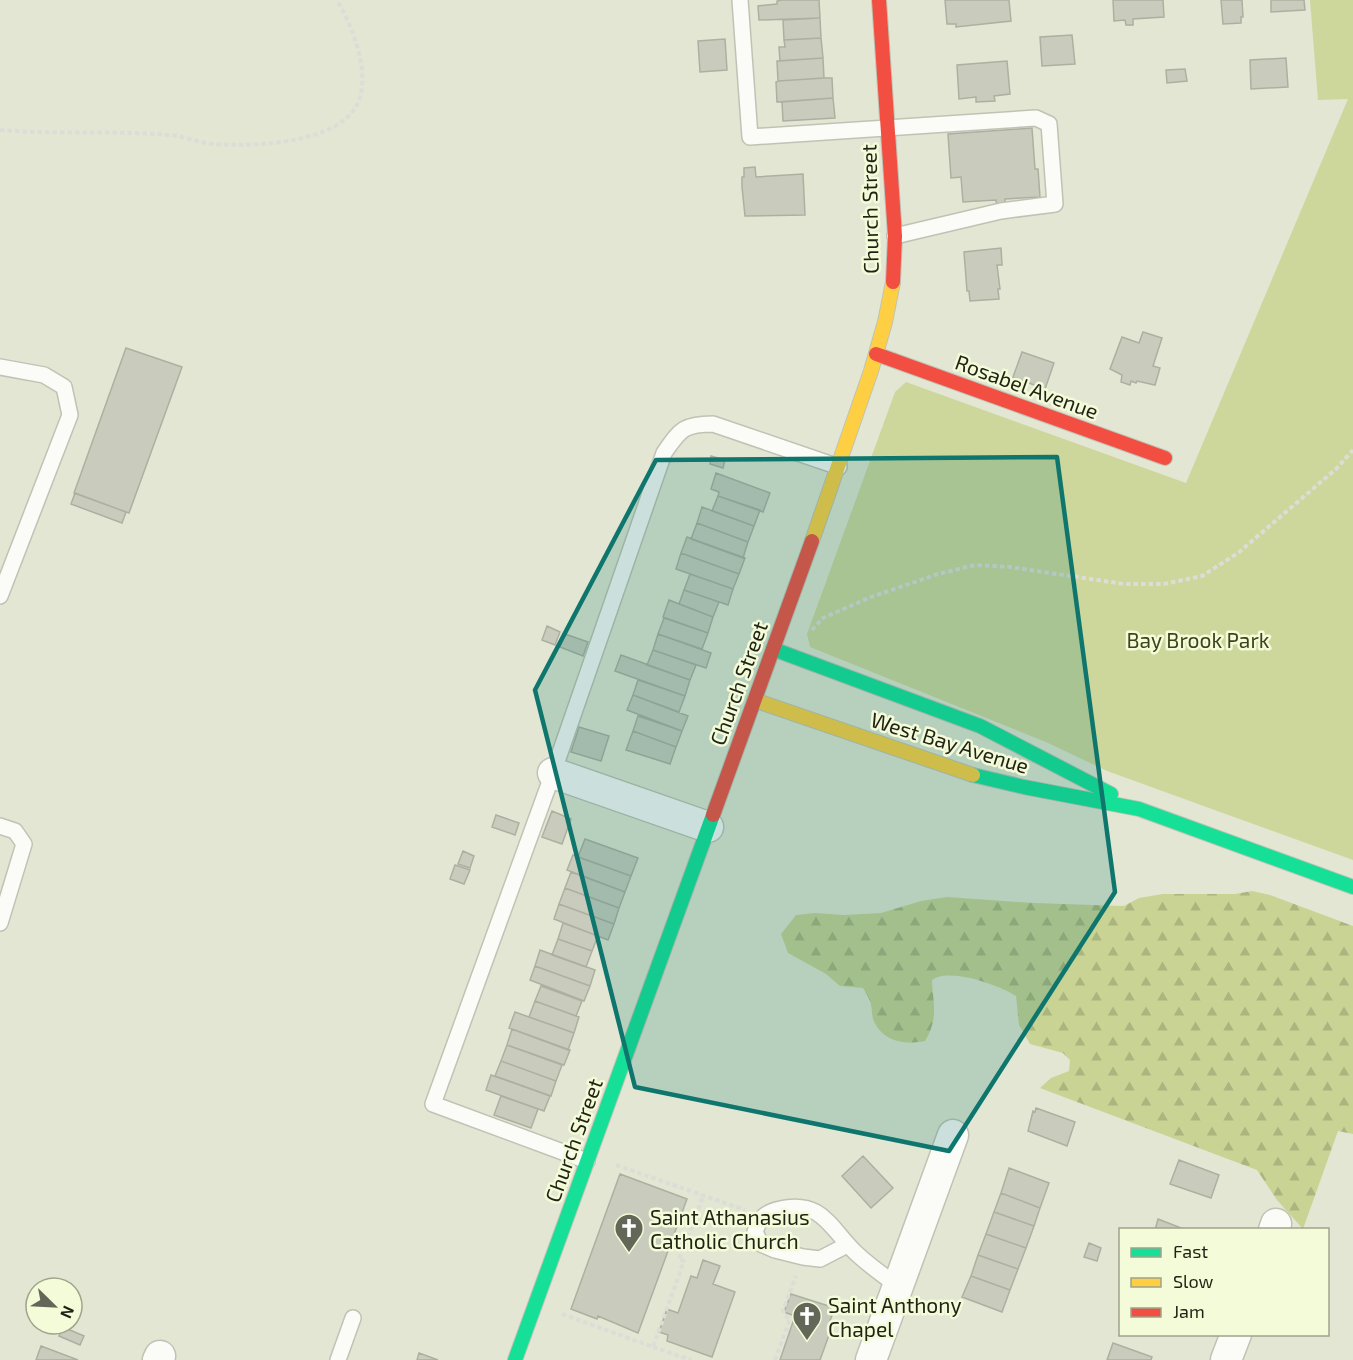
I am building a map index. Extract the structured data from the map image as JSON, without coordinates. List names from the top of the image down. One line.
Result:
{"streets":{"main road":["Church Street","Rosabel Avenue","West Bay Avenue"]},"crossings":[["Church Street","Rosabel Avenue"],["Church Street","West Bay Avenue"]],"parks":["Bay Brook Park"],"places":{"church":["Saint Athanasius Catholic Church","Saint Anthony Chapel"]},"legend":["Fast","Slow","Jam"],"north":"bottom right"}
